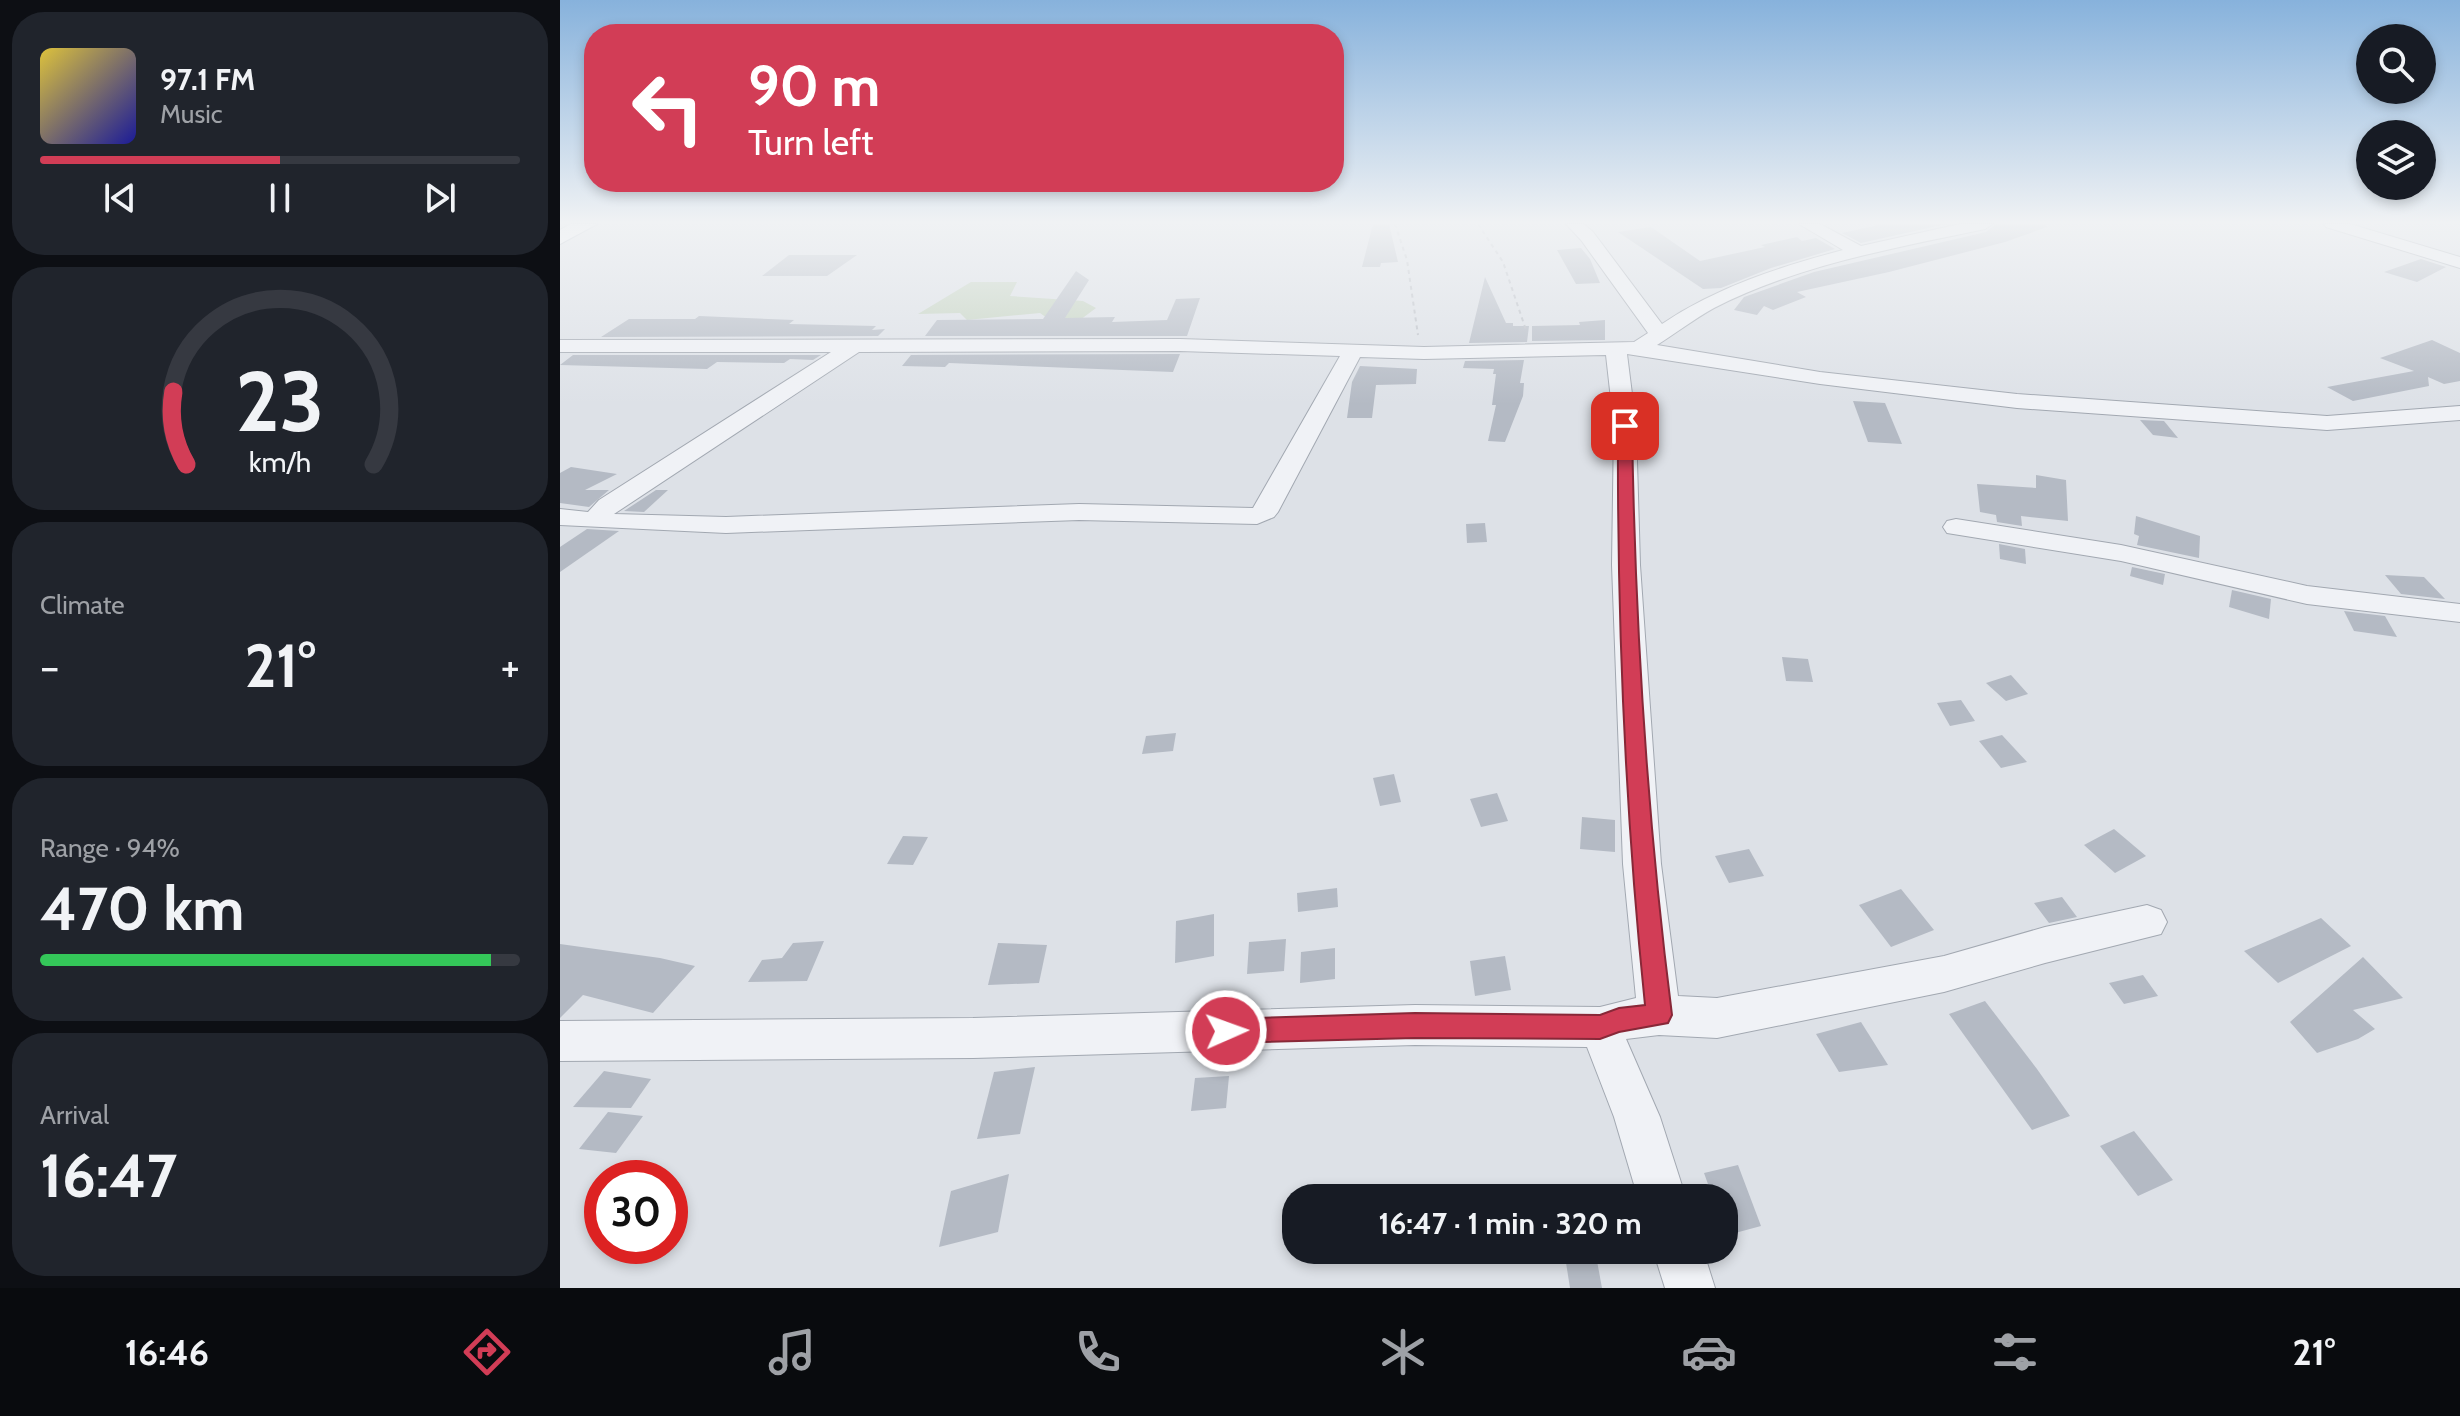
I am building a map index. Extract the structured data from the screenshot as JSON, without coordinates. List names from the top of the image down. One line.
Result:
{"page":{"turn":["90 m","Turn left"],"song":["97.1 FM","Music"],"tile":["Climate",["Range · 94%","470 km"],["Arrival","16:47"]],"heat":["−","21°","+"],"limit":"30","trip":"16:47 · 1 min · 320 m","tabs":["16:46","21°"],"gauge":["23","km/h"]}}
